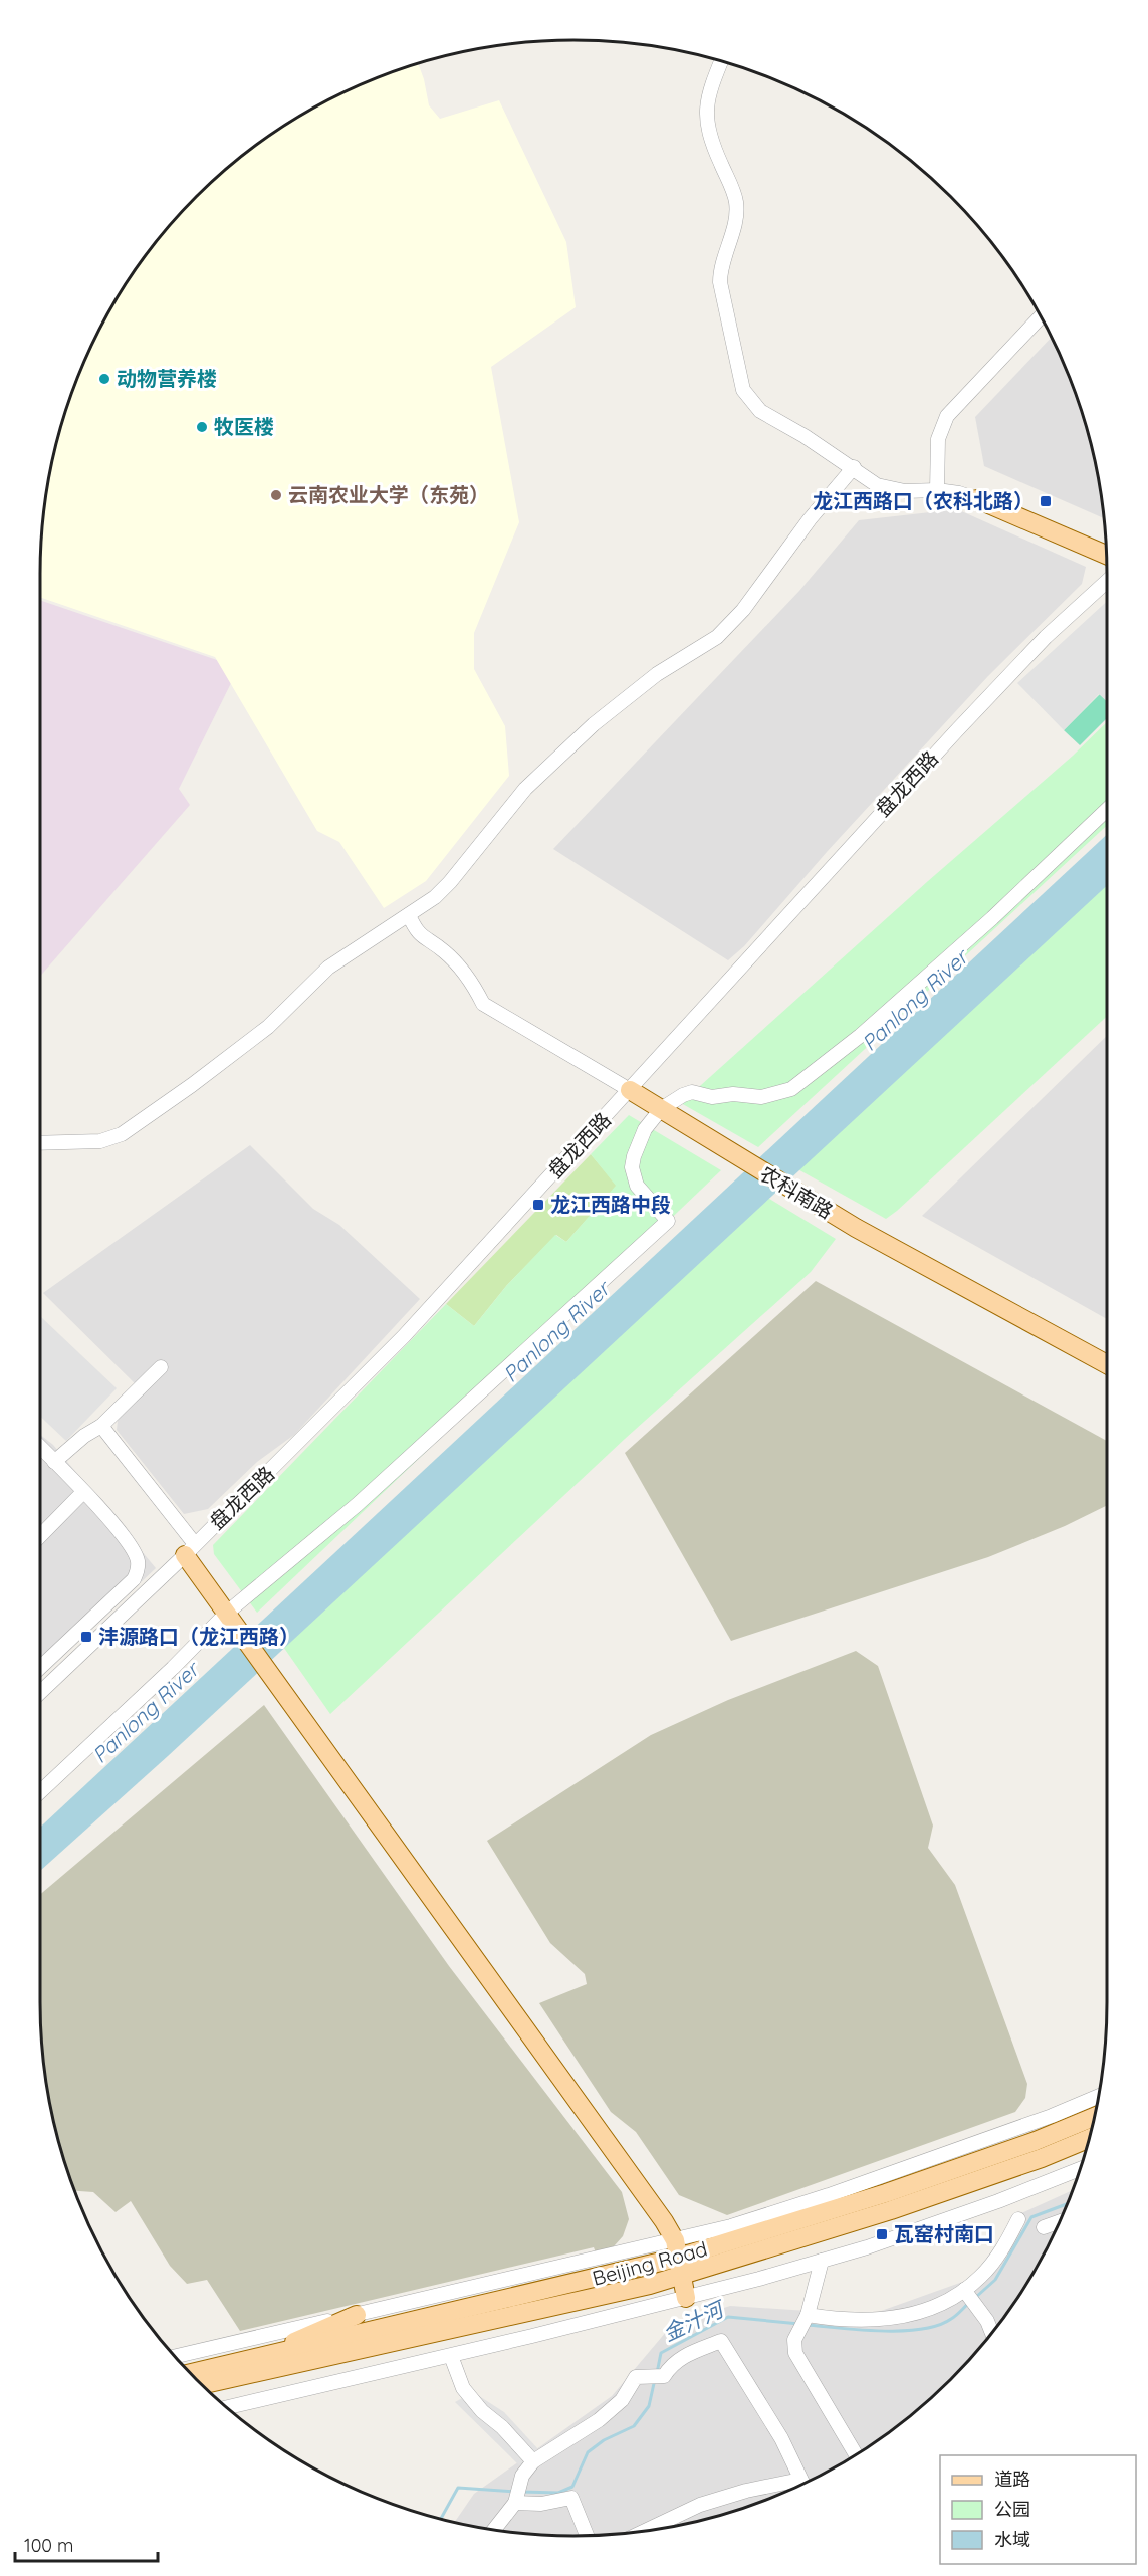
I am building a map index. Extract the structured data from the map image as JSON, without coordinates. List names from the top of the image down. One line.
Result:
{"streets":{"main road":["农科南路","Beijing Road"],"street":["盘龙西路"]},"crossings":[["盘龙西路","农科南路"]],"water":["Panlong River","金汁河"],"places":{"other":["动物营养楼","牧医楼","云南农业大学（东苑）"],"transit":["龙江西路口（农科北路）","龙江西路中段","沣源路口（龙江西路）","瓦窑村南口"]},"legend":["道路","公园","水域"],"scale_bar":"100 m"}
